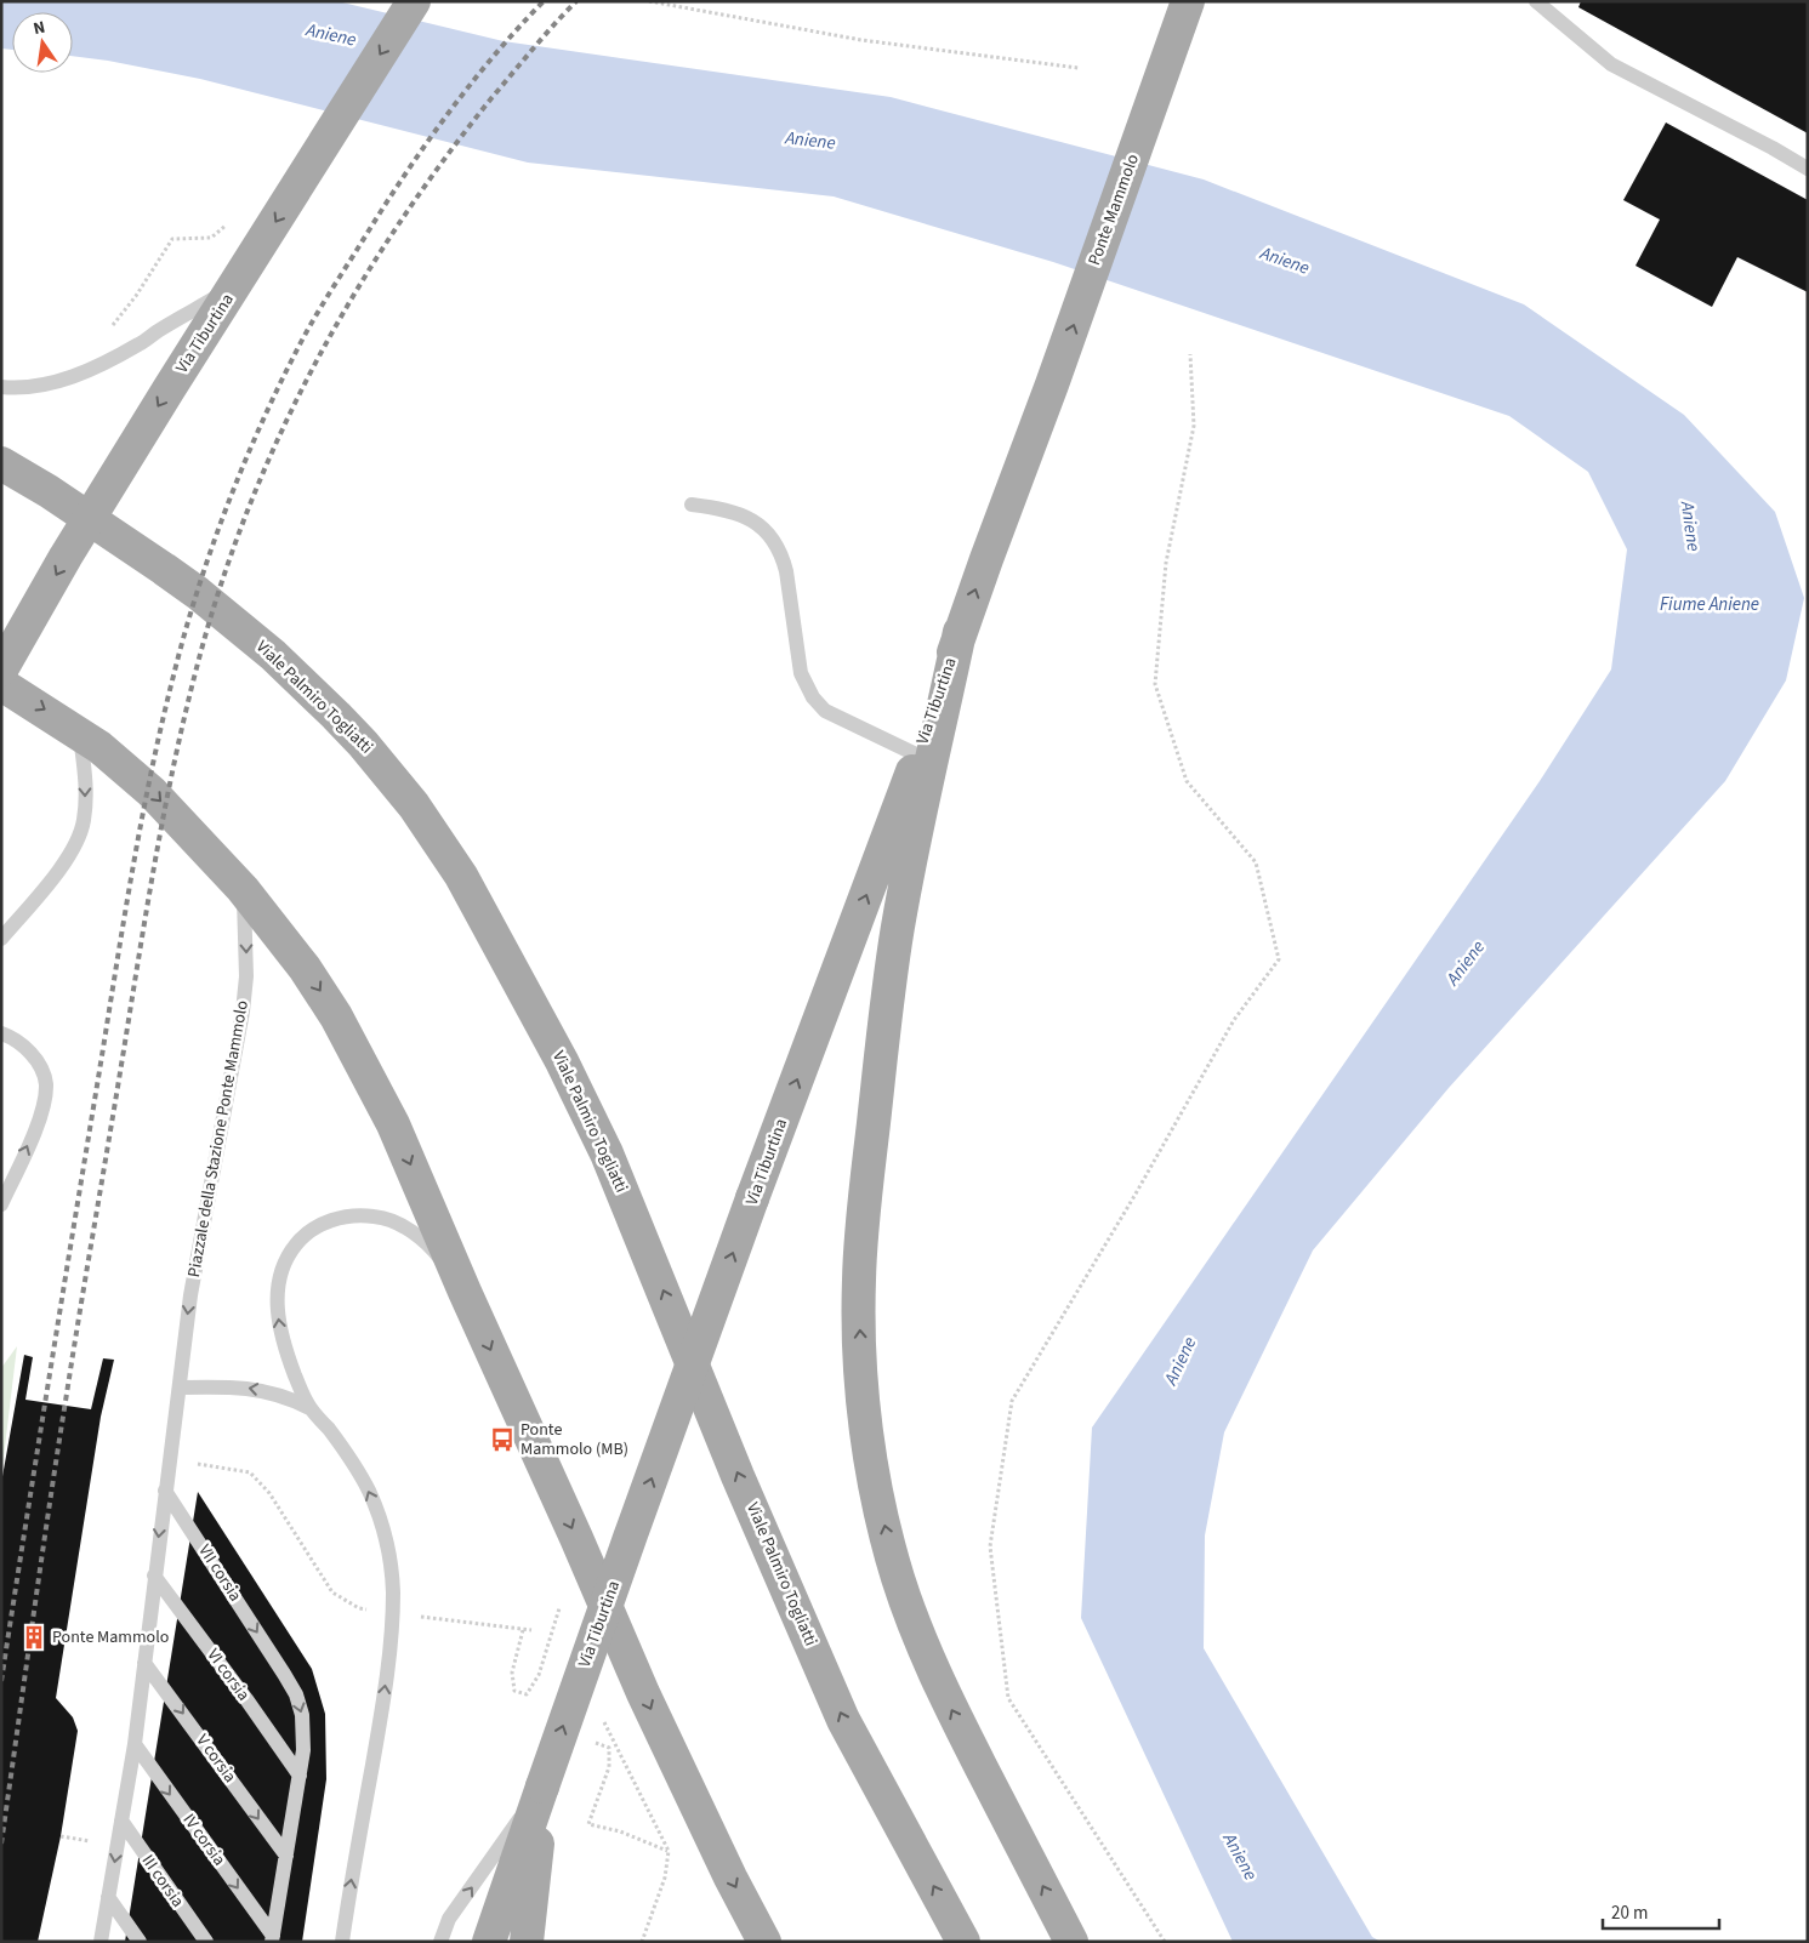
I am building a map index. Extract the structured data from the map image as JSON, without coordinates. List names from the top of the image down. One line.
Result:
{"streets":{"main road":["Ponte Mammolo","Via Tiburtina","Viale Palmiro Togliatti"],"lane":["Piazzale della Stazione Ponte Mammolo","VII corsia","VI corsia","V corsia","IV corsia","III corsia"]},"crossings":[["Ponte Mammolo","Via Tiburtina"],["Piazzale della Stazione Ponte Mammolo","VII corsia"],["Piazzale della Stazione Ponte Mammolo","VI corsia"],["Piazzale della Stazione Ponte Mammolo","V corsia"],["Piazzale della Stazione Ponte Mammolo","IV corsia"],["Piazzale della Stazione Ponte Mammolo","III corsia"],["VII corsia","VI corsia"]],"one_way":["Ponte Mammolo","Piazzale della Stazione Ponte Mammolo","VII corsia","V corsia","IV corsia"],"water":["Aniene","Fiume Aniene"],"places":{"bus stop":["Ponte Mammolo (MB)"],"building":["Ponte Mammolo"]},"scale_bar":"20 m","north":"top"}
